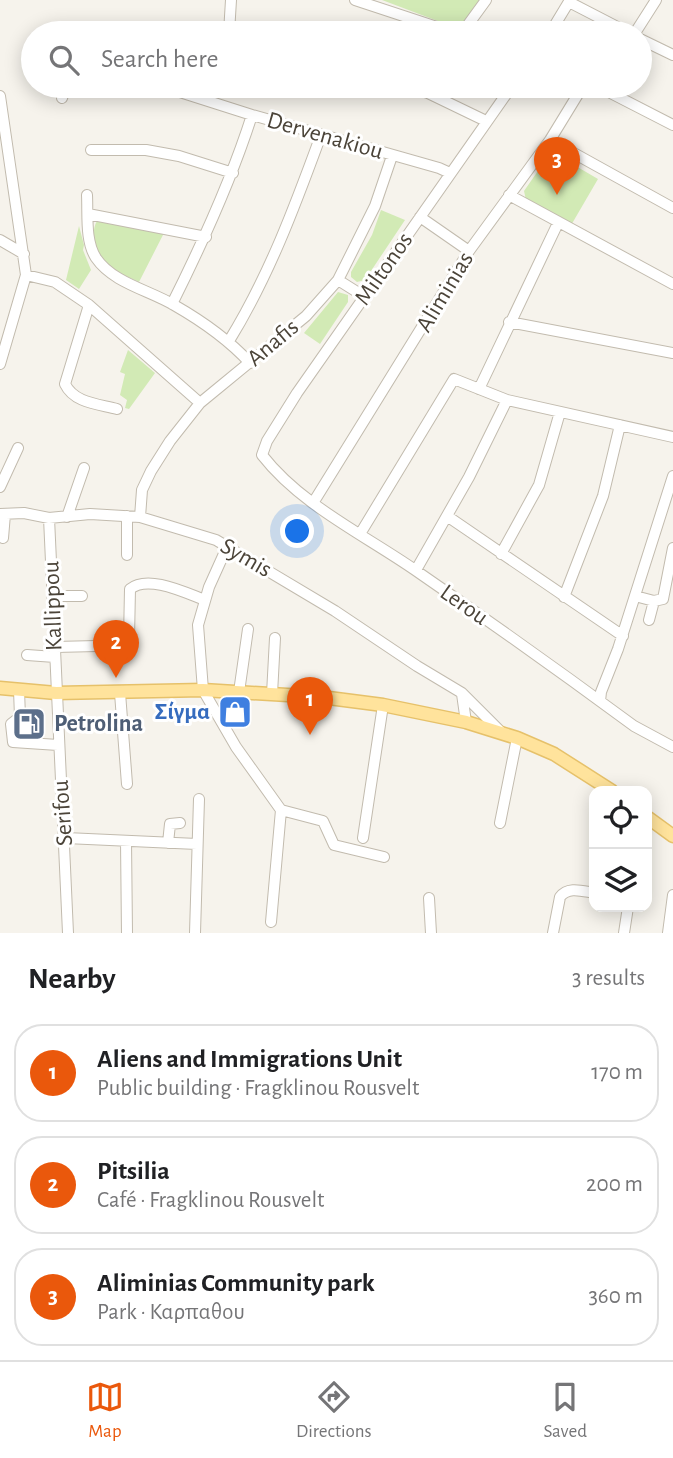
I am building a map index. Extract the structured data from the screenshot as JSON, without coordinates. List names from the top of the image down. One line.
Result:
{"streets":{"street":["Dervenakiou","Miltonos","Aliminias","Anafis","Symis","Lerou","Kallippou","Serifou"]},"crossings":[["Dervenakiou","Miltonos"],["Dervenakiou","Anafis"],["Miltonos","Lerou"],["Aliminias","Lerou"],["Anafis","Symis"],["Symis","Kallippou"],["Kallippou","Serifou"]],"places":{"shop":["Σίγμα"],"fuel station":["Petrolina"]},"page":{"search":"Search here","pins":["3","2","1"],"heading":["Nearby","3 results"],"list":[{"mark":"1","name":"Aliens and Immigrations Unit","note":"Public building · Fragklinou Rousvelt","value":"170 m"},{"mark":"2","name":"Pitsilia","note":"Café · Fragklinou Rousvelt","value":"200 m"},{"mark":"3","name":"Aliminias Community park","note":"Park · Καρπαθου","value":"360 m"}],"nav":["Map","Directions","Saved"]}}
